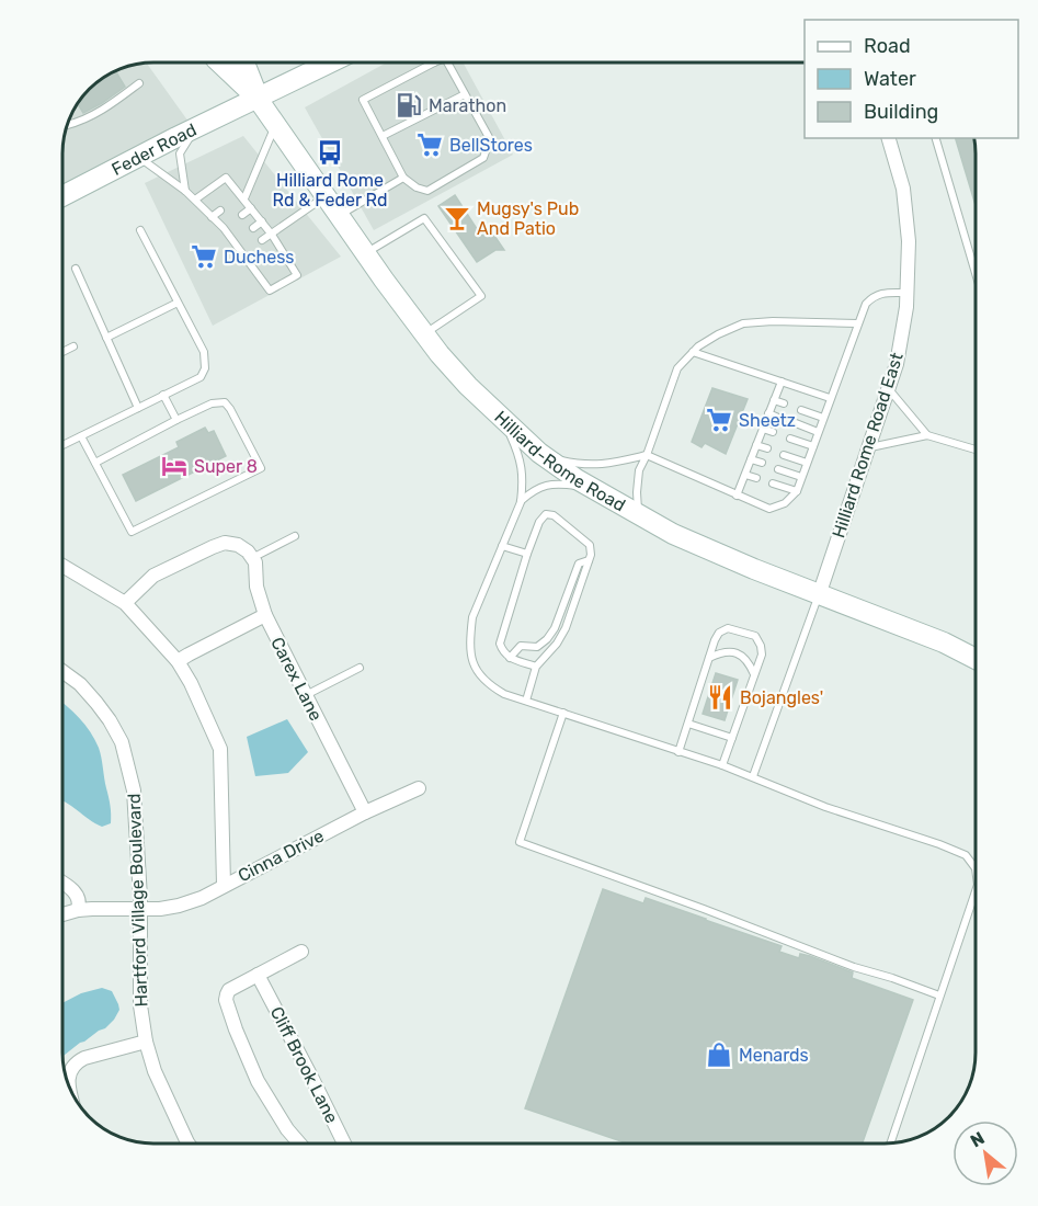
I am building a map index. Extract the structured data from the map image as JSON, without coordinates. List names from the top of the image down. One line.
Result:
{"streets":{"main road":["Feder Road","Hilliard-Rome Road"],"street":["Hilliard Rome Road East","Carex Lane","Cinna Drive","Hartford Village Boulevard","Cliff Brook Lane"]},"crossings":[["Feder Road","Hilliard-Rome Road"],["Hilliard Rome Road East","Hilliard-Rome Road"],["Carex Lane","Cinna Drive"],["Cinna Drive","Hartford Village Boulevard"]],"places":{"fuel station":["Marathon"],"supermarket":["BellStores","Duchess","Sheetz"],"bus stop":["Hilliard Rome Rd & Feder Rd"],"bar":["Mugsy's Pub And Patio"],"hotel":["Super 8"],"restaurant":["Bojangles'"],"shop":["Menards"]},"legend":["Road","Water","Building"],"north":"top left"}
